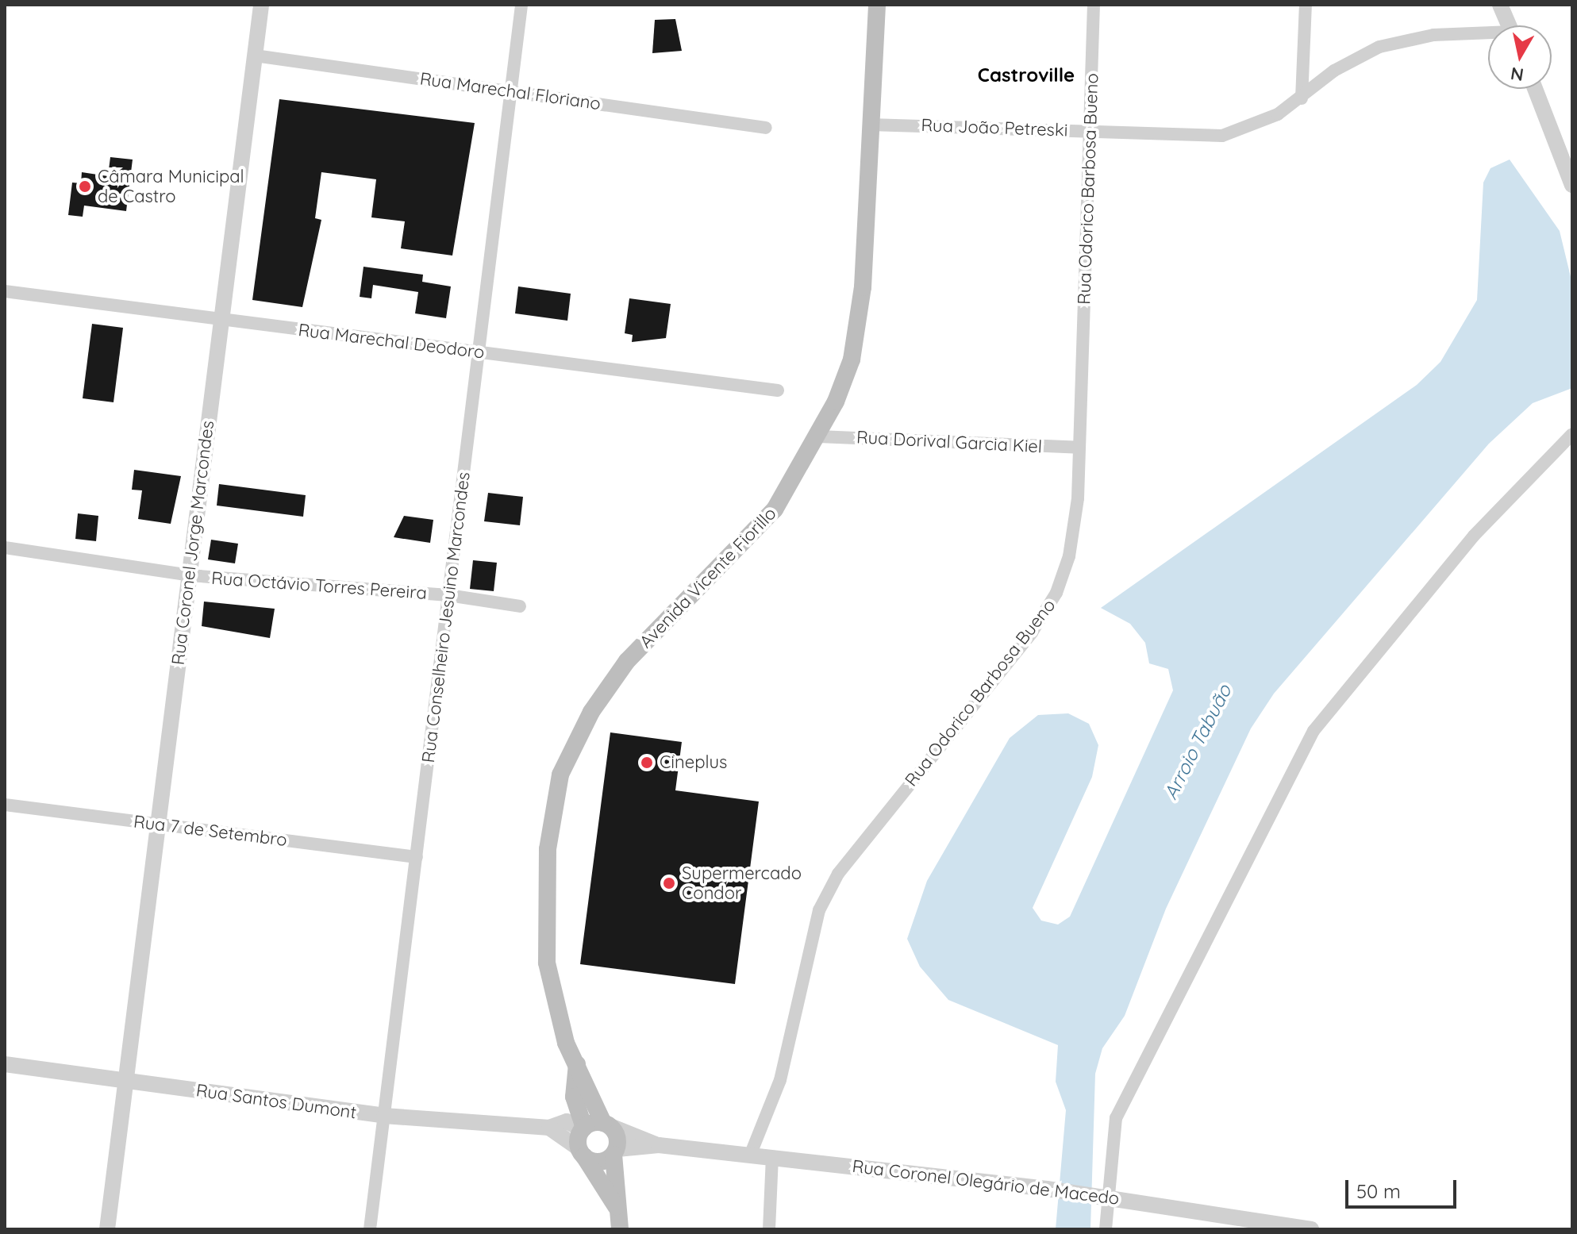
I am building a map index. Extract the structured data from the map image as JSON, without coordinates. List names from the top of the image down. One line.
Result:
{"streets":{"main road":["Avenida Vicente Fiorillo"],"street":["Rua Marechal Floriano","Rua João Petreski","Rua Odorico Barbosa Bueno","Rua Marechal Deodoro","Rua Dorival Garcia Kiel","Rua Coronel Jorge Marcondes","Rua Octávio Torres Pereira","Rua Conselheiro Jesuino Marcondes","Rua 7 de Setembro","Rua Santos Dumont","Rua Coronel Olegário de Macedo"]},"crossings":[["Rua Marechal Floriano","Rua Coronel Jorge Marcondes"],["Rua Marechal Floriano","Rua Conselheiro Jesuino Marcondes"],["Rua João Petreski","Rua Odorico Barbosa Bueno"],["Rua João Petreski","Avenida Vicente Fiorillo"],["Rua Odorico Barbosa Bueno","Rua Dorival Garcia Kiel"],["Rua Odorico Barbosa Bueno","Rua Coronel Olegário de Macedo"],["Rua Marechal Deodoro","Rua Coronel Jorge Marcondes"],["Rua Marechal Deodoro","Rua Conselheiro Jesuino Marcondes"],["Rua Dorival Garcia Kiel","Avenida Vicente Fiorillo"],["Rua Coronel Jorge Marcondes","Rua Octávio Torres Pereira"],["Rua Coronel Jorge Marcondes","Rua 7 de Setembro"],["Rua Coronel Jorge Marcondes","Rua Santos Dumont"],["Rua Octávio Torres Pereira","Rua Conselheiro Jesuino Marcondes"],["Rua Conselheiro Jesuino Marcondes","Rua 7 de Setembro"],["Rua Conselheiro Jesuino Marcondes","Rua Santos Dumont"]],"districts":["Castroville"],"water":["Arroio Tabuão"],"places":["Câmara Municipal de Castro","Cineplus","Supermercado Condor"],"scale_bar":"50 m","north":"bottom"}
